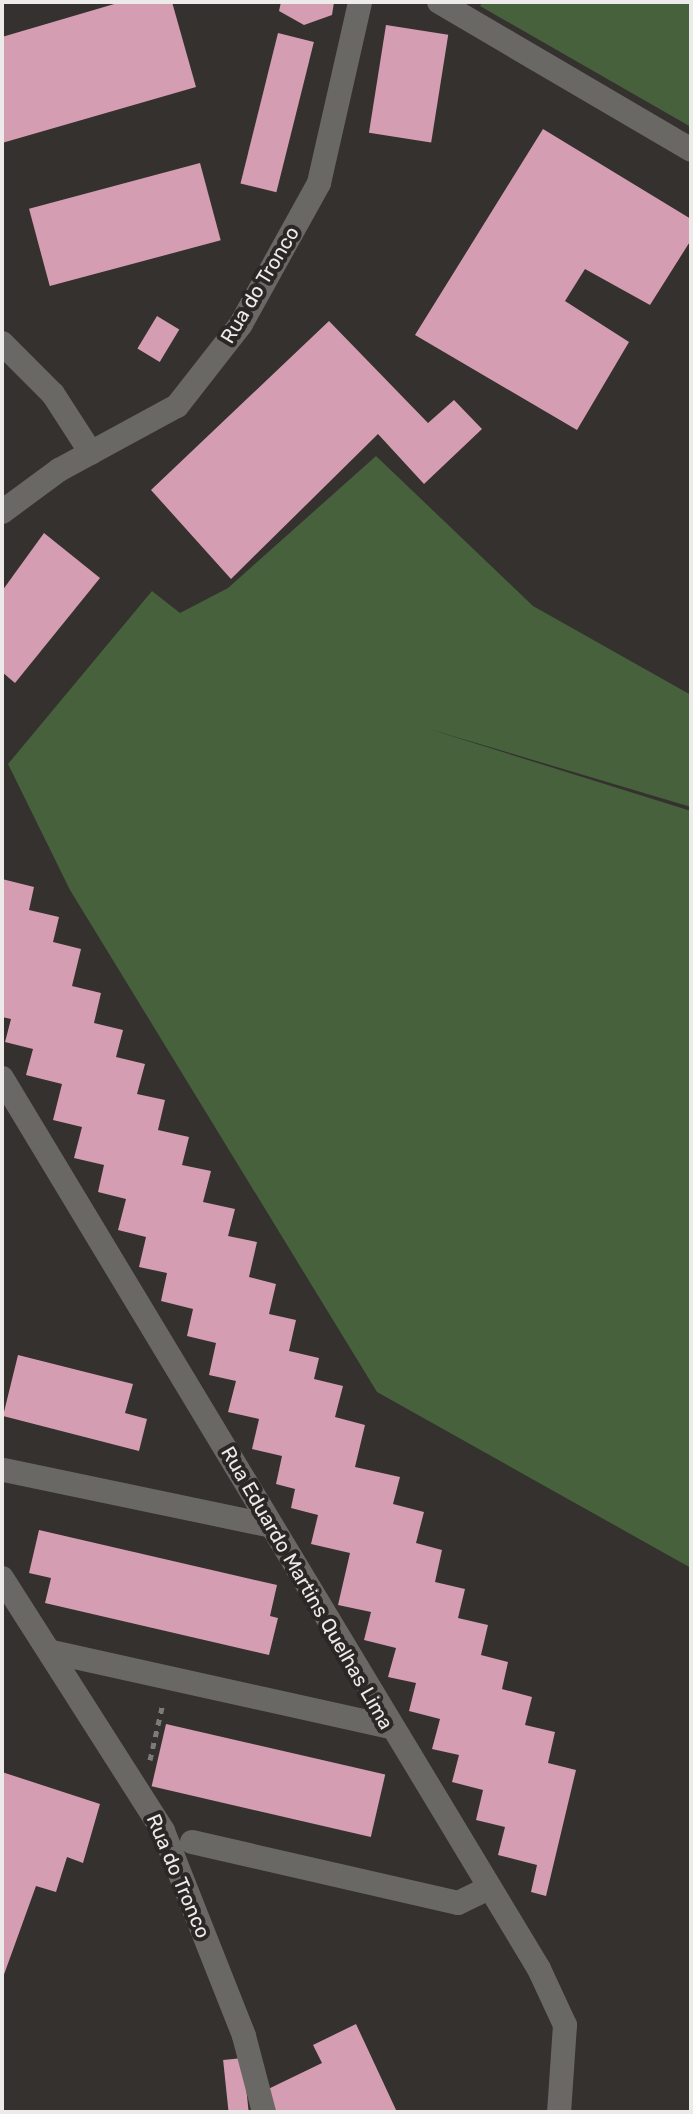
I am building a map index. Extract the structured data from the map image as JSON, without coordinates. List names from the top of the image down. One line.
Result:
{"streets":{"street":["Rua do Tronco","Rua Eduardo Martins Quelhas Lima"]}}
